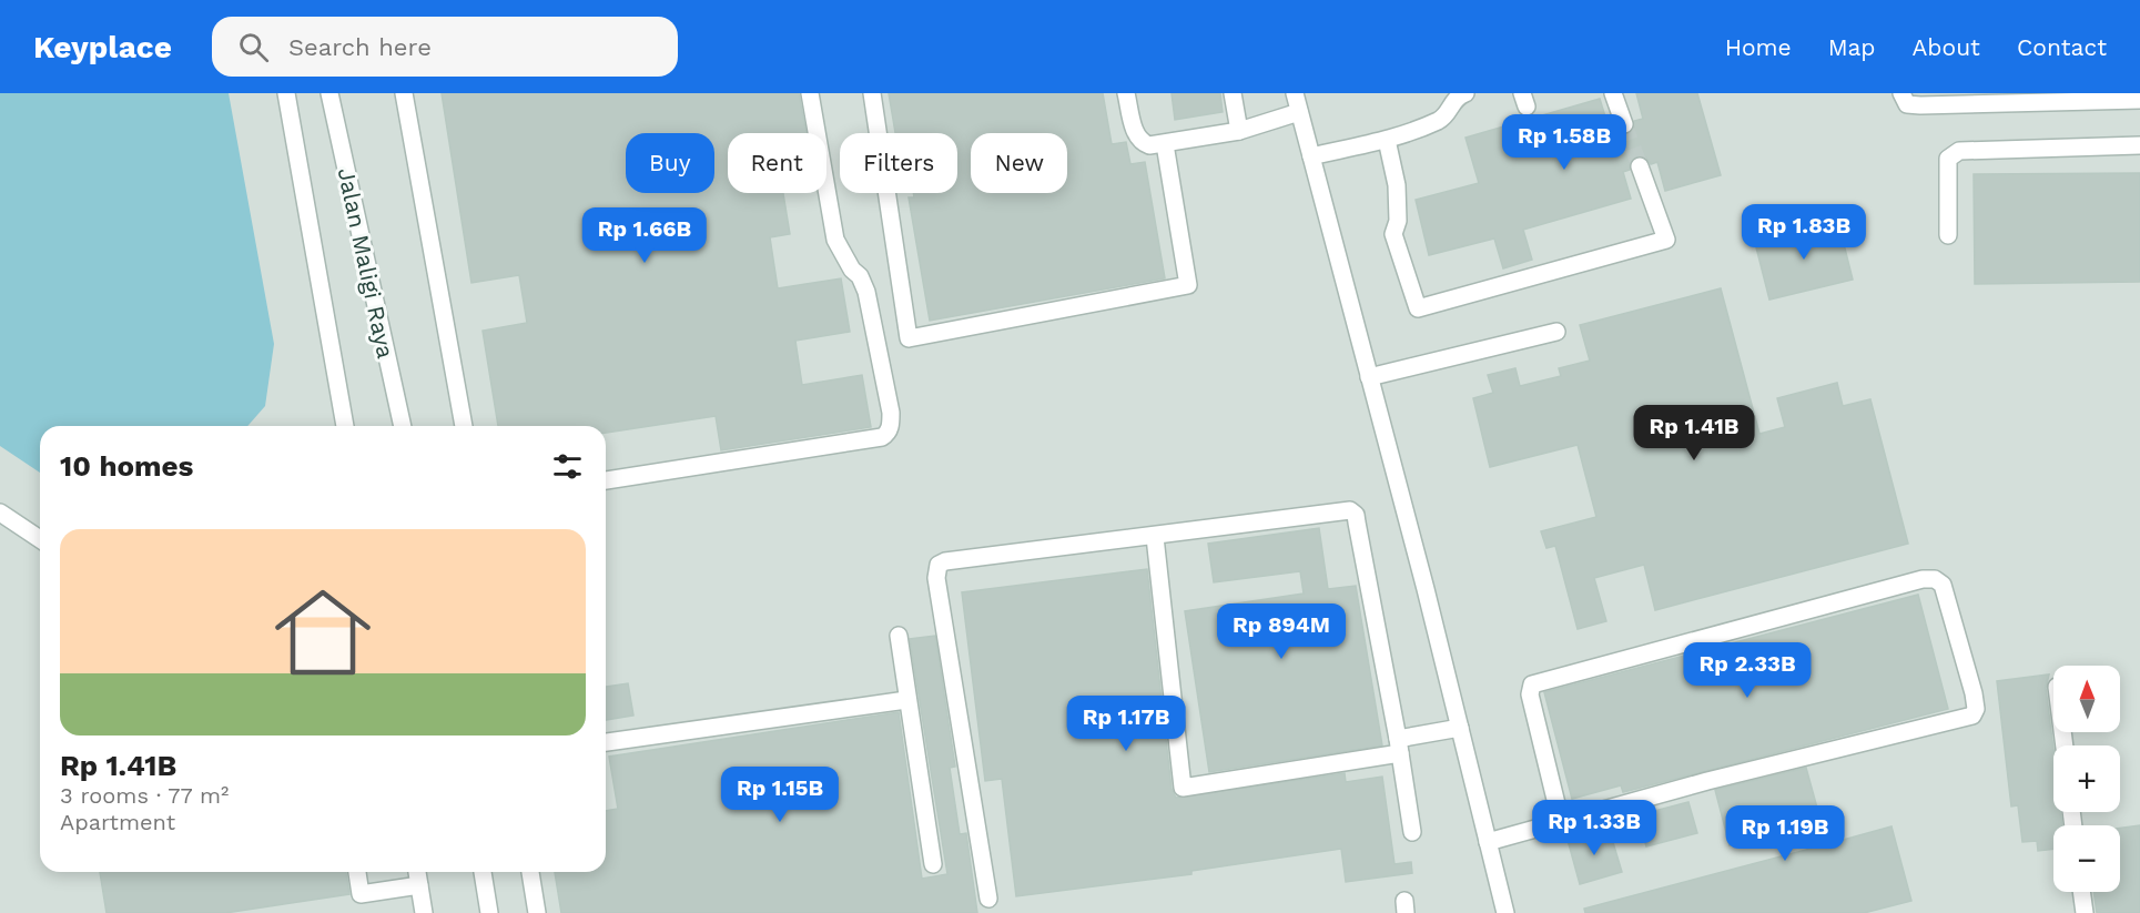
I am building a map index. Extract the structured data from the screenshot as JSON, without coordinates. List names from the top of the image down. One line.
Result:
{"streets":{"lane":["Jalan Maligi Raya"]},"north":"top","page":{"header":"Keyplace","search":"Search here","nav":["Home","Map","About","Contact"],"price":["Rp 1.58B","Rp 1.83B","Rp 1.66B","Rp 1.41B","Rp 894M","Rp 2.33B","Rp 1.17B","Rp 1.15B","Rp 1.33B","Rp 1.19B"],"chip":["Buy","Rent","Filters","New"],"heading":"10 homes","list":[{"name":"Rp 1.41B","note":"3 rooms · 77 m² · Apartment"}],"map_buttons":["+","−"]}}
